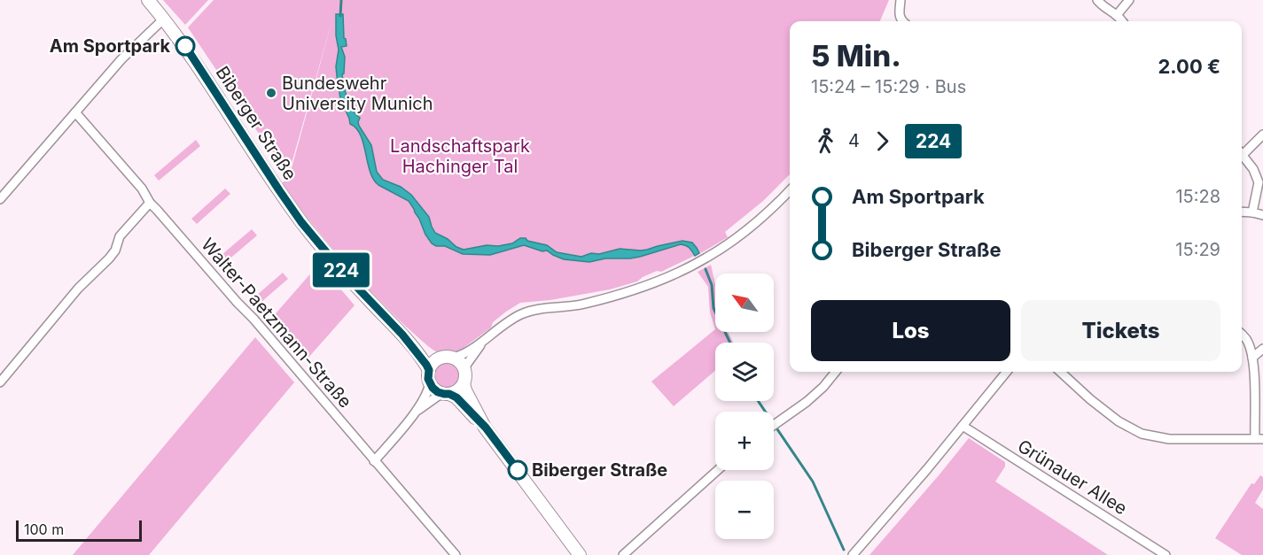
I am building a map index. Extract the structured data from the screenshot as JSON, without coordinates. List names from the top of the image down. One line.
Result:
{"streets":{"main road":["Biberger Straße"],"street":["Walter-Paetzmann-Straße","Grünauer Allee"]},"parks":["Landschaftspark Hachinger Tal"],"places":["Am Sportpark","Bundeswehr University Munich","Biberger Straße"],"lines":["bus line 224"],"scale_bar":"100 m","north":"top left","page":{"on_map":"224","heading":["5 Min.","15:24 – 15:29 · Bus","2.00 €"],"legs":["4","224"],"list":[{"name":"Am Sportpark","value":"15:28"},{"name":"Biberger Straße","value":"15:29"}],"map_buttons":["+","−"],"buttons":["Los","Tickets"],"scale":"100 m"}}
